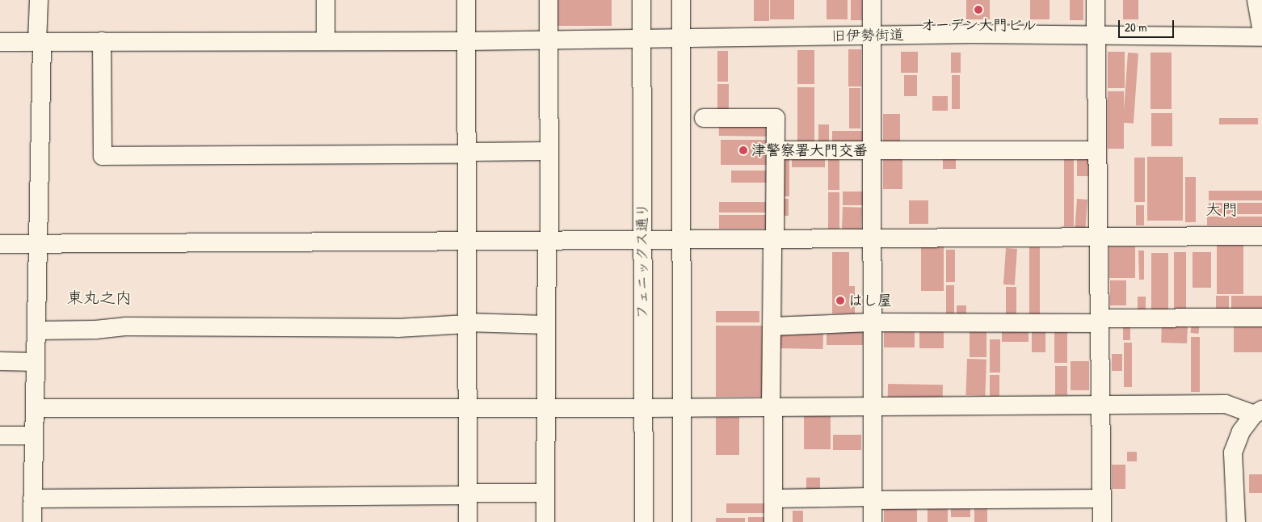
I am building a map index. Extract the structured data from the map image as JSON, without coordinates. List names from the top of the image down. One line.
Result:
{"streets":{"street":["旧伊勢街道","フェニックス通り"]},"crossings":[["旧伊勢街道","フェニックス通り"]],"districts":["大門","東丸之内"],"places":["オーデン大門ビル","津警察署大門交番","はし屋"],"scale_bar":"20 m"}
